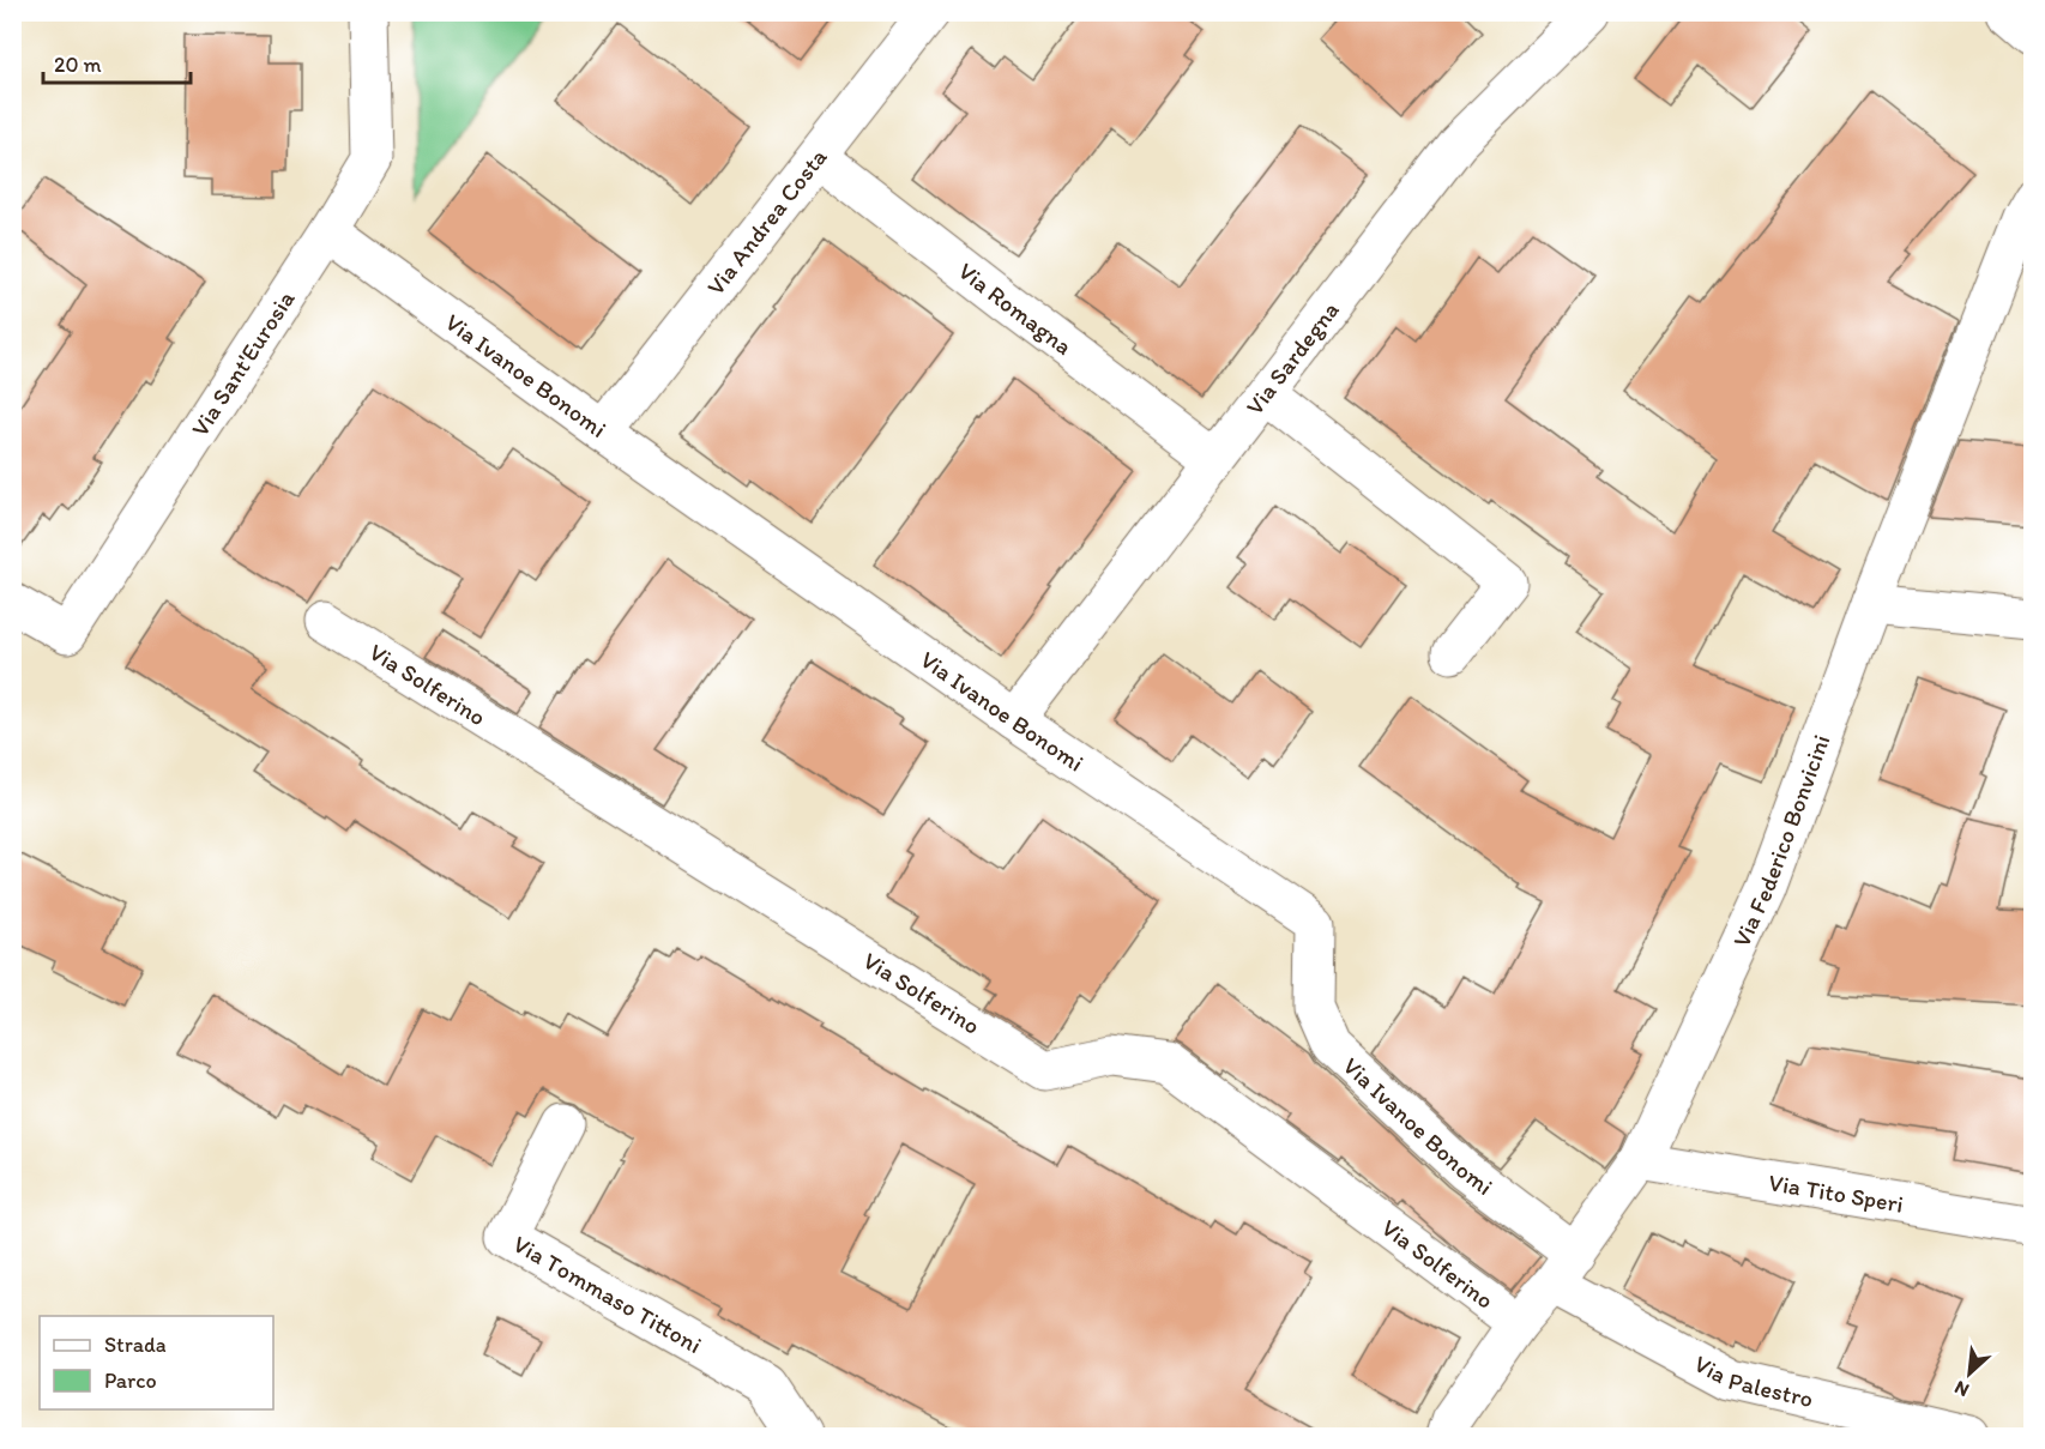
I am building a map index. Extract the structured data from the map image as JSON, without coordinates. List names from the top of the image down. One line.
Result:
{"streets":{"street":["Via Andrea Costa","Via Romagna","Via Sardegna","Via Sant'Eurosia","Via Ivanoe Bonomi","Via Solferino","Via Federico Bonvicini","Via Tito Speri","Via Tommaso Tittoni","Via Palestro"]},"crossings":[["Via Andrea Costa","Via Romagna"],["Via Andrea Costa","Via Ivanoe Bonomi"],["Via Romagna","Via Sardegna"],["Via Sardegna","Via Ivanoe Bonomi"],["Via Sant'Eurosia","Via Ivanoe Bonomi"],["Via Ivanoe Bonomi","Via Federico Bonvicini"],["Via Ivanoe Bonomi","Via Palestro"],["Via Solferino","Via Federico Bonvicini"],["Via Federico Bonvicini","Via Tito Speri"],["Via Federico Bonvicini","Via Palestro"]],"legend":["Strada","Parco"],"scale_bar":"20 m","north":"bottom left"}
